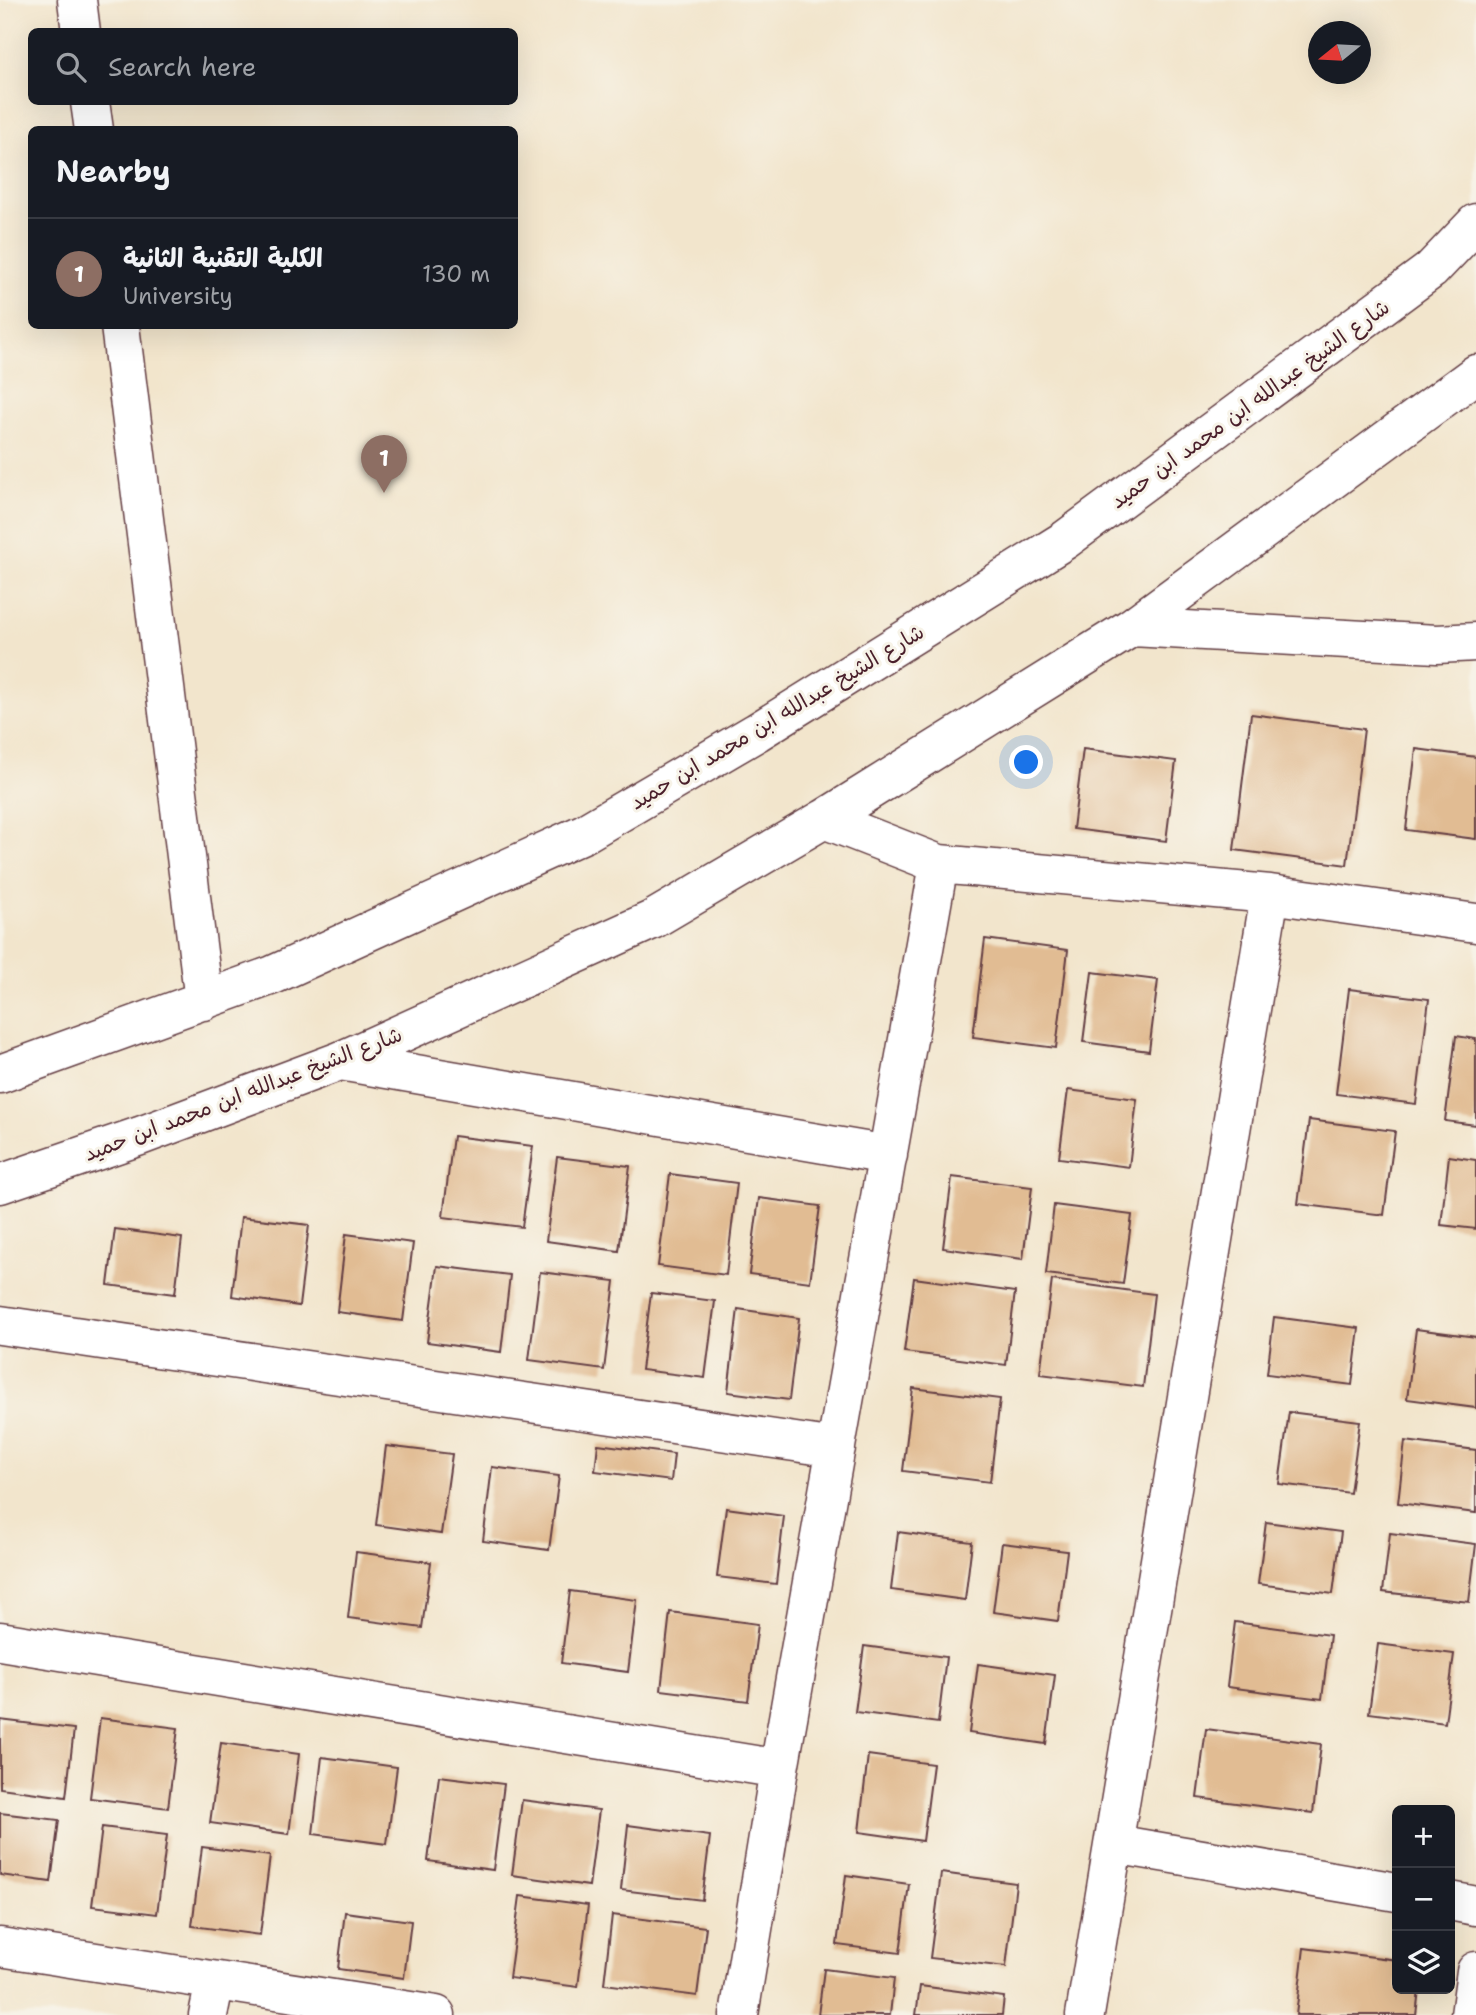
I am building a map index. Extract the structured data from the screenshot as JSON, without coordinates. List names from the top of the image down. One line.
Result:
{"streets":{"street":["شارع الشيخ عبدالله ابن محمد ابن حميد"]},"north":"left","page":{"search":"Search here","heading":"Nearby","list":[{"mark":"1","name":"الكلية التقنية الثانية","note":"University","value":"130 m"}],"pins":"1","map_buttons":["+","−"]}}
